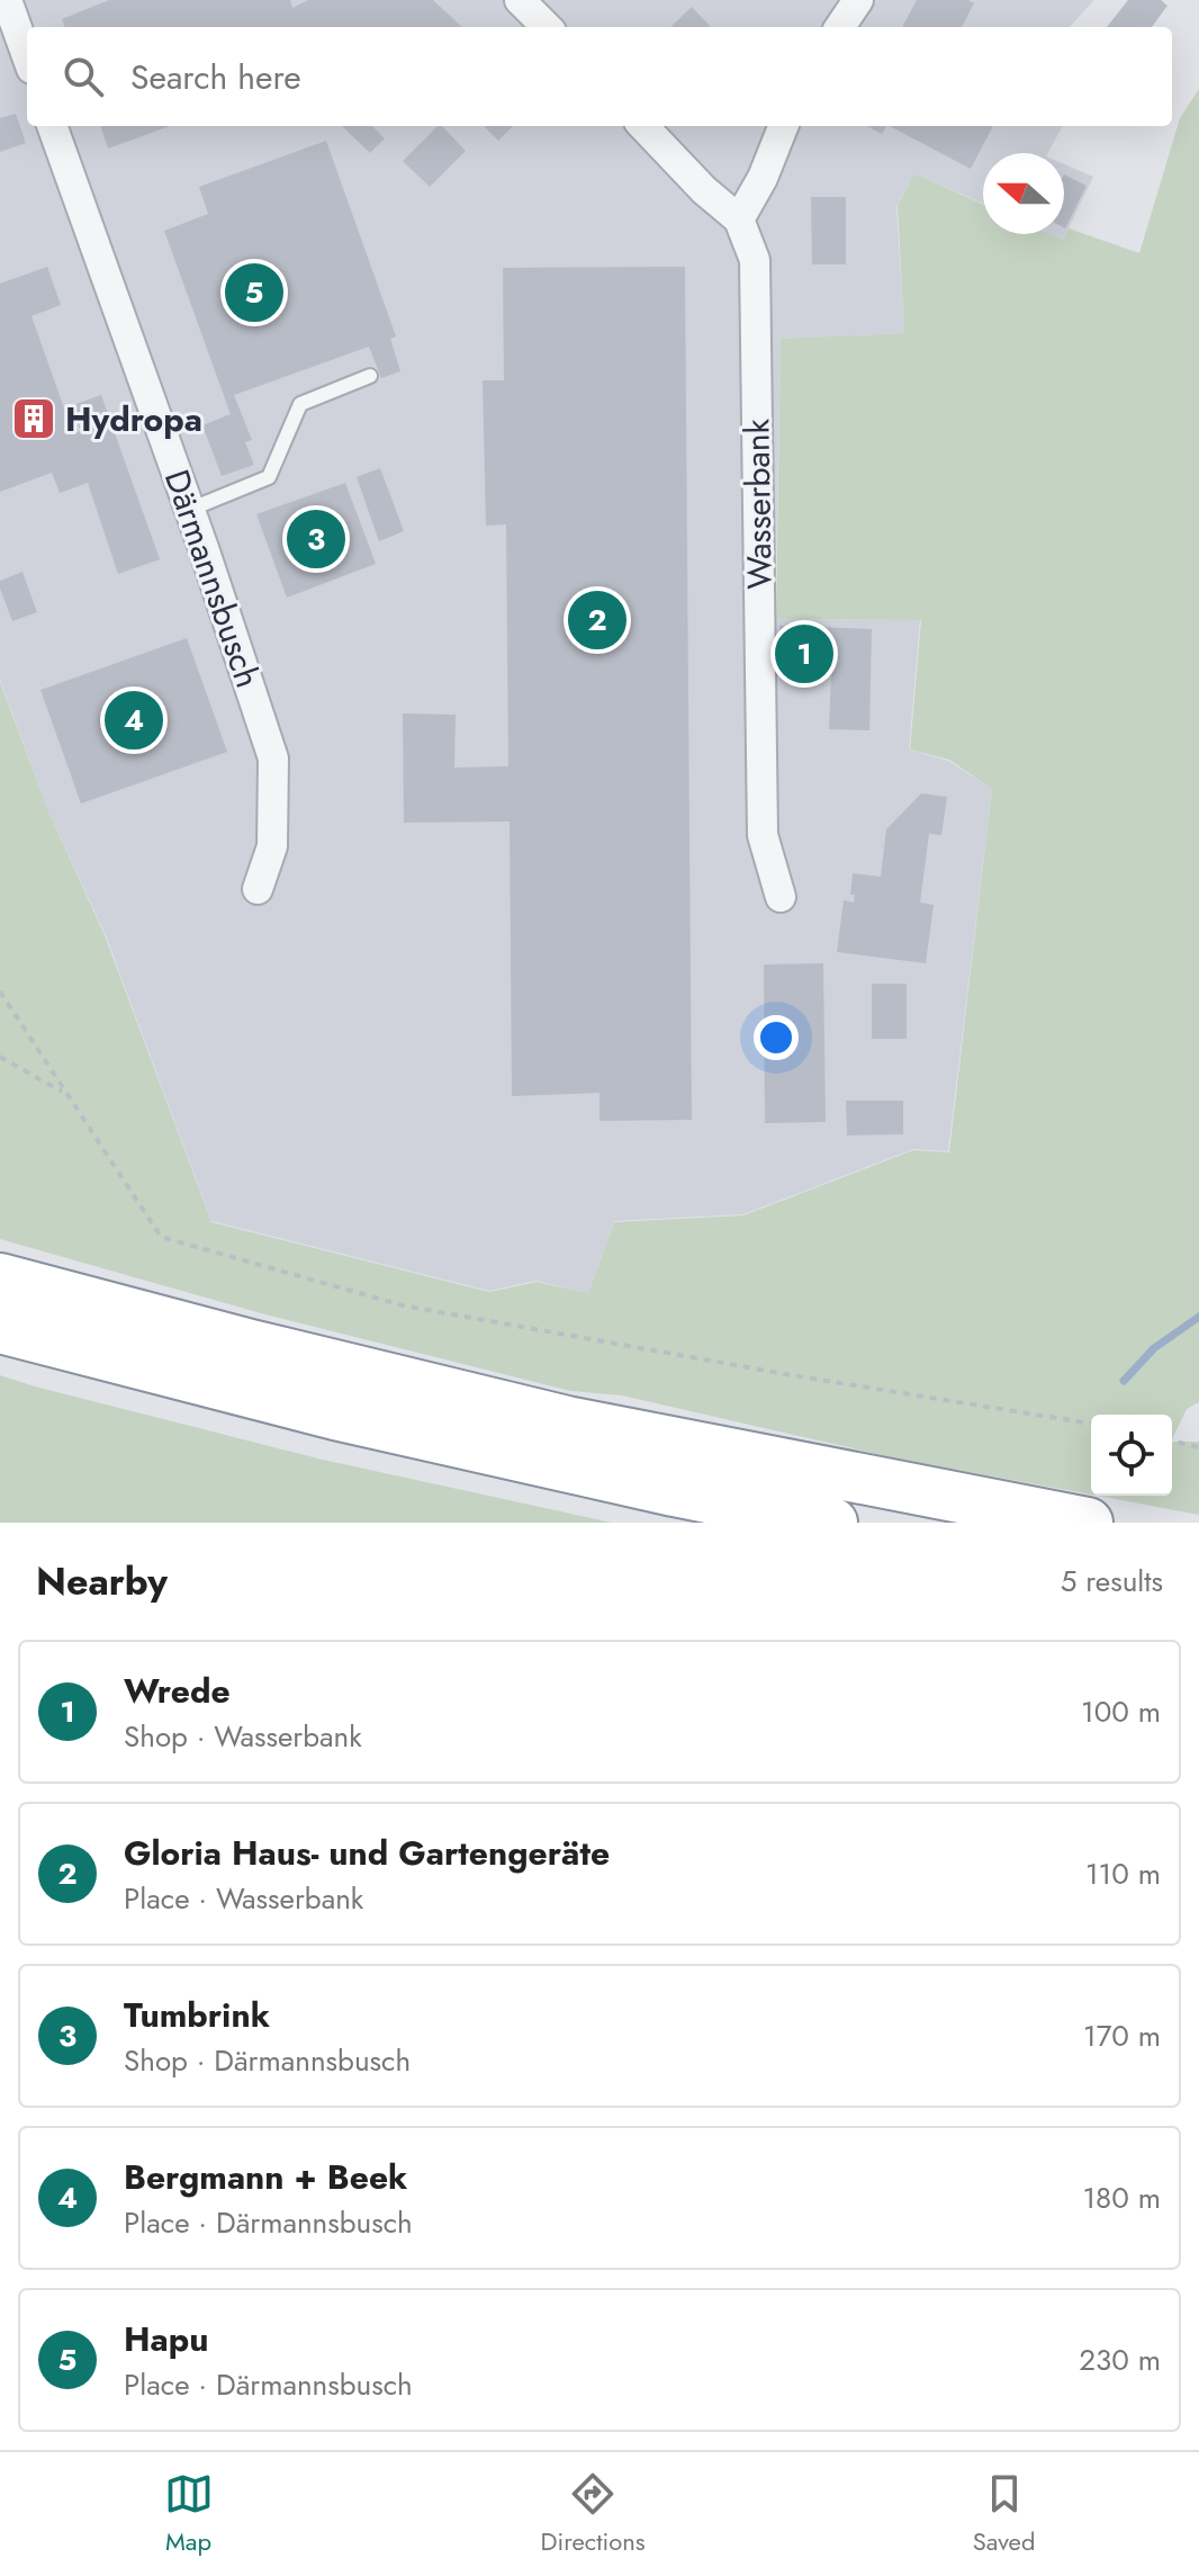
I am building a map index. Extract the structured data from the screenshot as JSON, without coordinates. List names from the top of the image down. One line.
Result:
{"streets":{"street":["Wasserbank","Därmannsbusch"]},"places":{"building":["Hydropa"]},"north":"left","page":{"search":"Search here","pins":["5","3","2","1","4"],"heading":["Nearby","5 results"],"list":[{"mark":"1","name":"Wrede","note":"Shop · Wasserbank","value":"100 m"},{"mark":"2","name":"Gloria Haus- und Gartengeräte","note":"Place · Wasserbank","value":"110 m"},{"mark":"3","name":"Tumbrink","note":"Shop · Därmannsbusch","value":"170 m"},{"mark":"4","name":"Bergmann + Beek","note":"Place · Därmannsbusch","value":"180 m"},{"mark":"5","name":"Hapu","note":"Place · Därmannsbusch","value":"230 m"}],"nav":["Map","Directions","Saved"]}}
